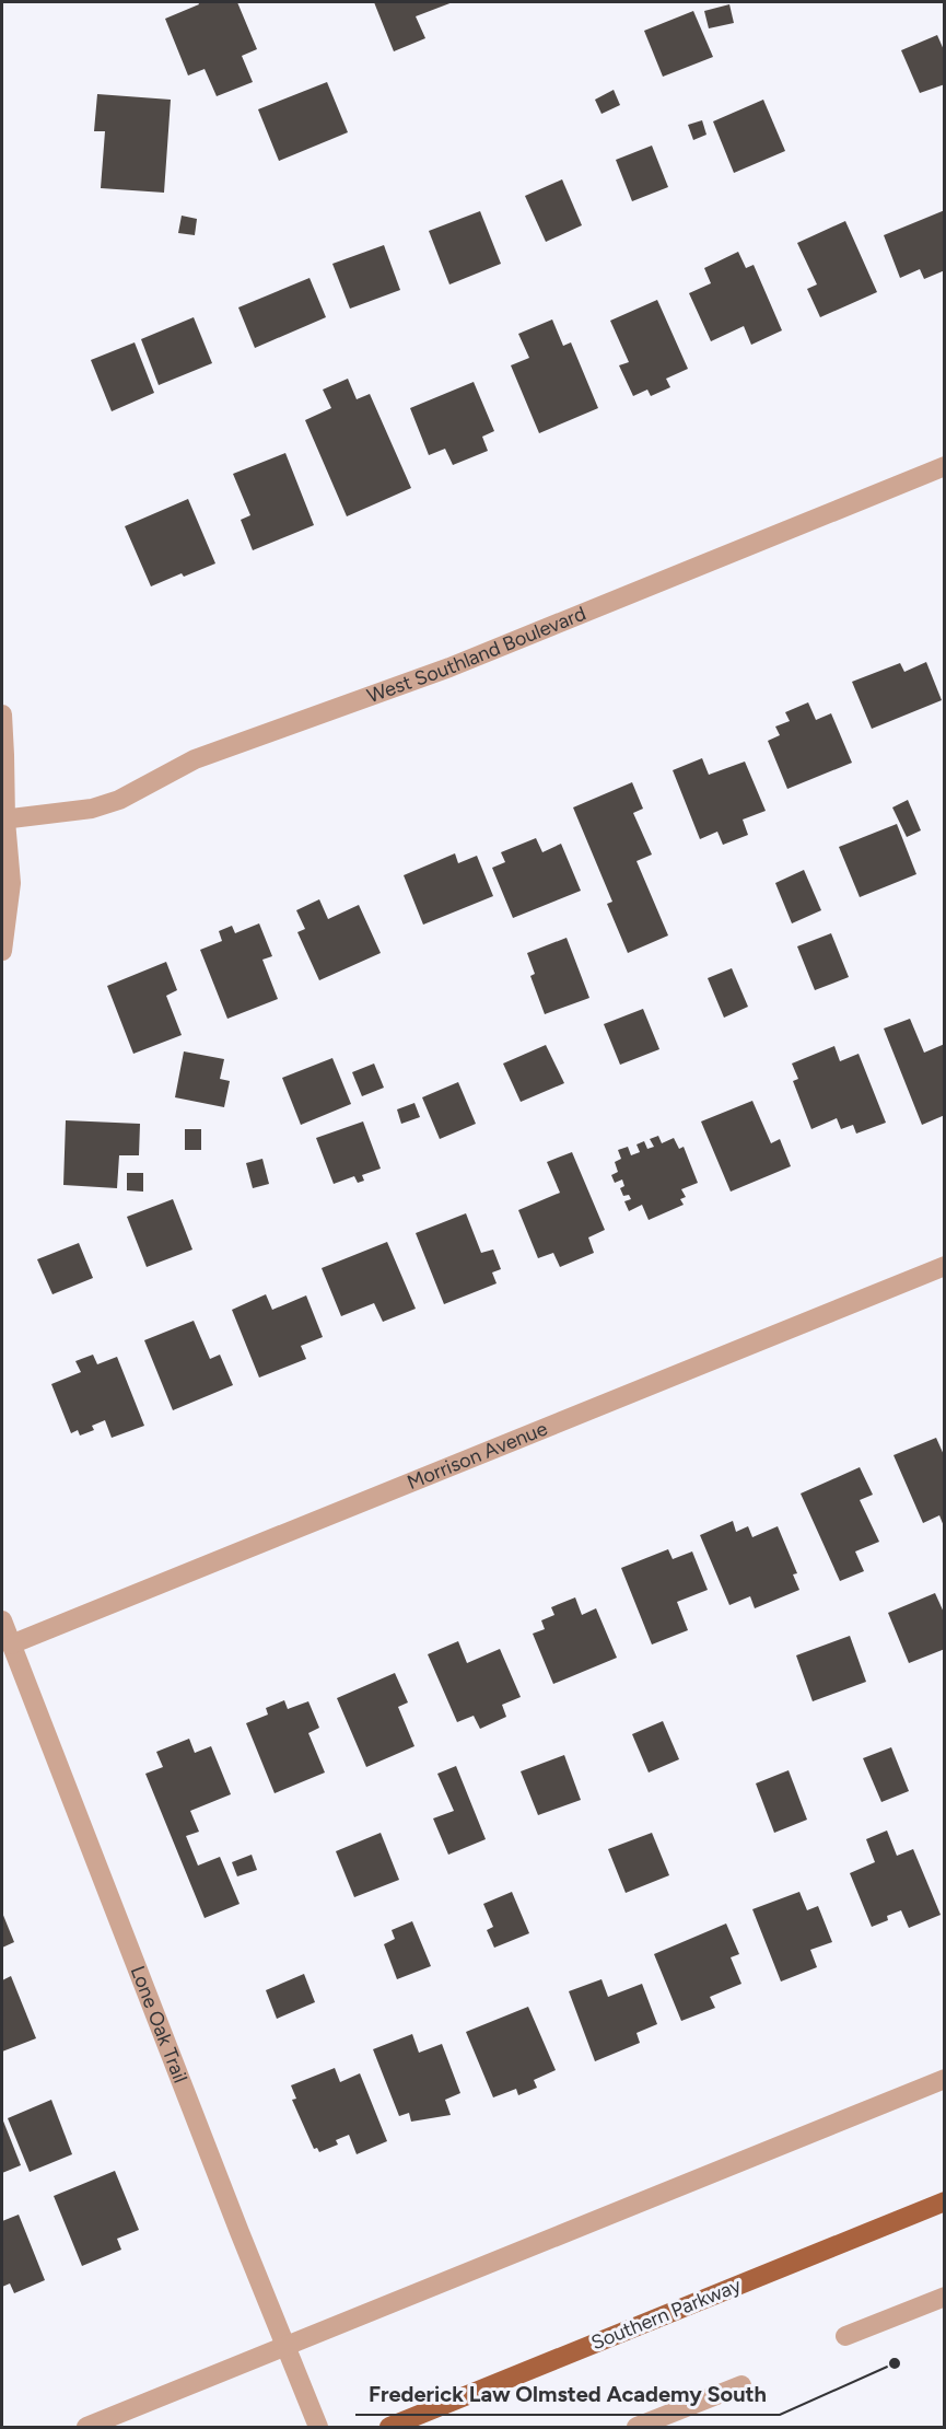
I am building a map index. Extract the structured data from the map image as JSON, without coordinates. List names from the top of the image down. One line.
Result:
{"streets":{"main road":["Southern Parkway"],"street":["West Southland Boulevard","Morrison Avenue","Lone Oak Trail"]},"crossings":[["Morrison Avenue","Lone Oak Trail"]],"places":["Frederick Law Olmsted Academy South"]}
